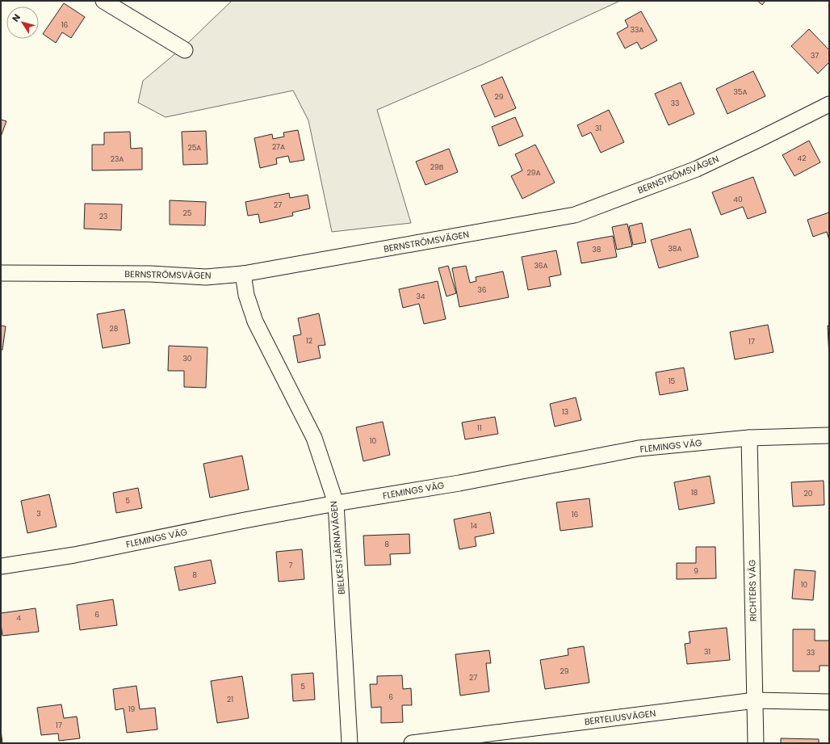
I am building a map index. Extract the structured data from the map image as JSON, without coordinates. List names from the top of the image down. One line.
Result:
{"streets":{"street":["BERNSTRÖMSVÄGEN","FLEMINGS VÄG","BIELKESTJÄRNAVÄGEN","RICHTERS VÄG","BERTELIUSVÄGEN"]},"crossings":[["BERNSTRÖMSVÄGEN","BIELKESTJÄRNAVÄGEN"],["FLEMINGS VÄG","BIELKESTJÄRNAVÄGEN"],["FLEMINGS VÄG","RICHTERS VÄG"],["RICHTERS VÄG","BERTELIUSVÄGEN"]],"house_numbers":["16","33A","37","35A","29","33","31","27A","25A","42","23A","29B","29A","40","27","25","23","38A","38","36A","36","34","28","12","17","30","15","13","11","10","18","20","5","3","16","14","8","7","9","8","10","6","4","31","33","29","27","5","6","21","19","17"],"north":"top left"}
